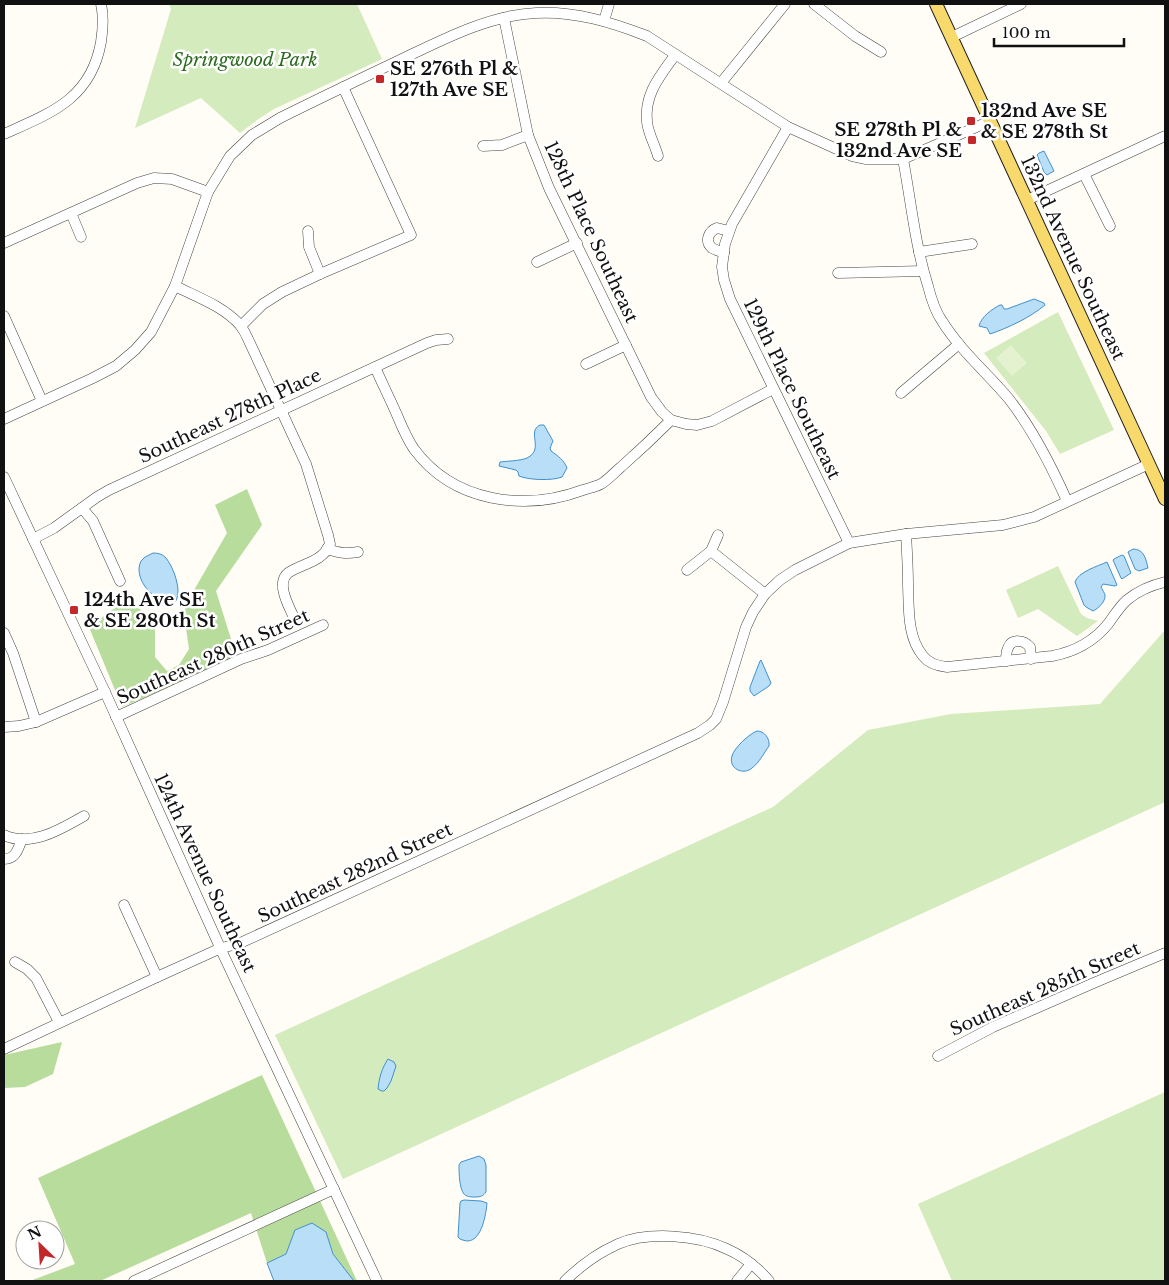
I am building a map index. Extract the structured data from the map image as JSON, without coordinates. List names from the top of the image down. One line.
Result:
{"streets":{"main road":["132nd Avenue Southeast"],"street":["128th Place Southeast","129th Place Southeast","Southeast 278th Place","Southeast 280th Street","124th Avenue Southeast","Southeast 282nd Street","Southeast 285th Street"]},"crossings":[["Southeast 278th Place","124th Avenue Southeast"],["Southeast 280th Street","124th Avenue Southeast"],["124th Avenue Southeast","Southeast 282nd Street"]],"parks":["Springwood Park"],"places":{"transit":["SE 276th Pl & 127th Ave SE","132nd Ave SE & SE 278th St","SE 278th Pl & 132nd Ave SE","124th Ave SE & SE 280th St"]},"scale_bar":"100 m","north":"top left"}
